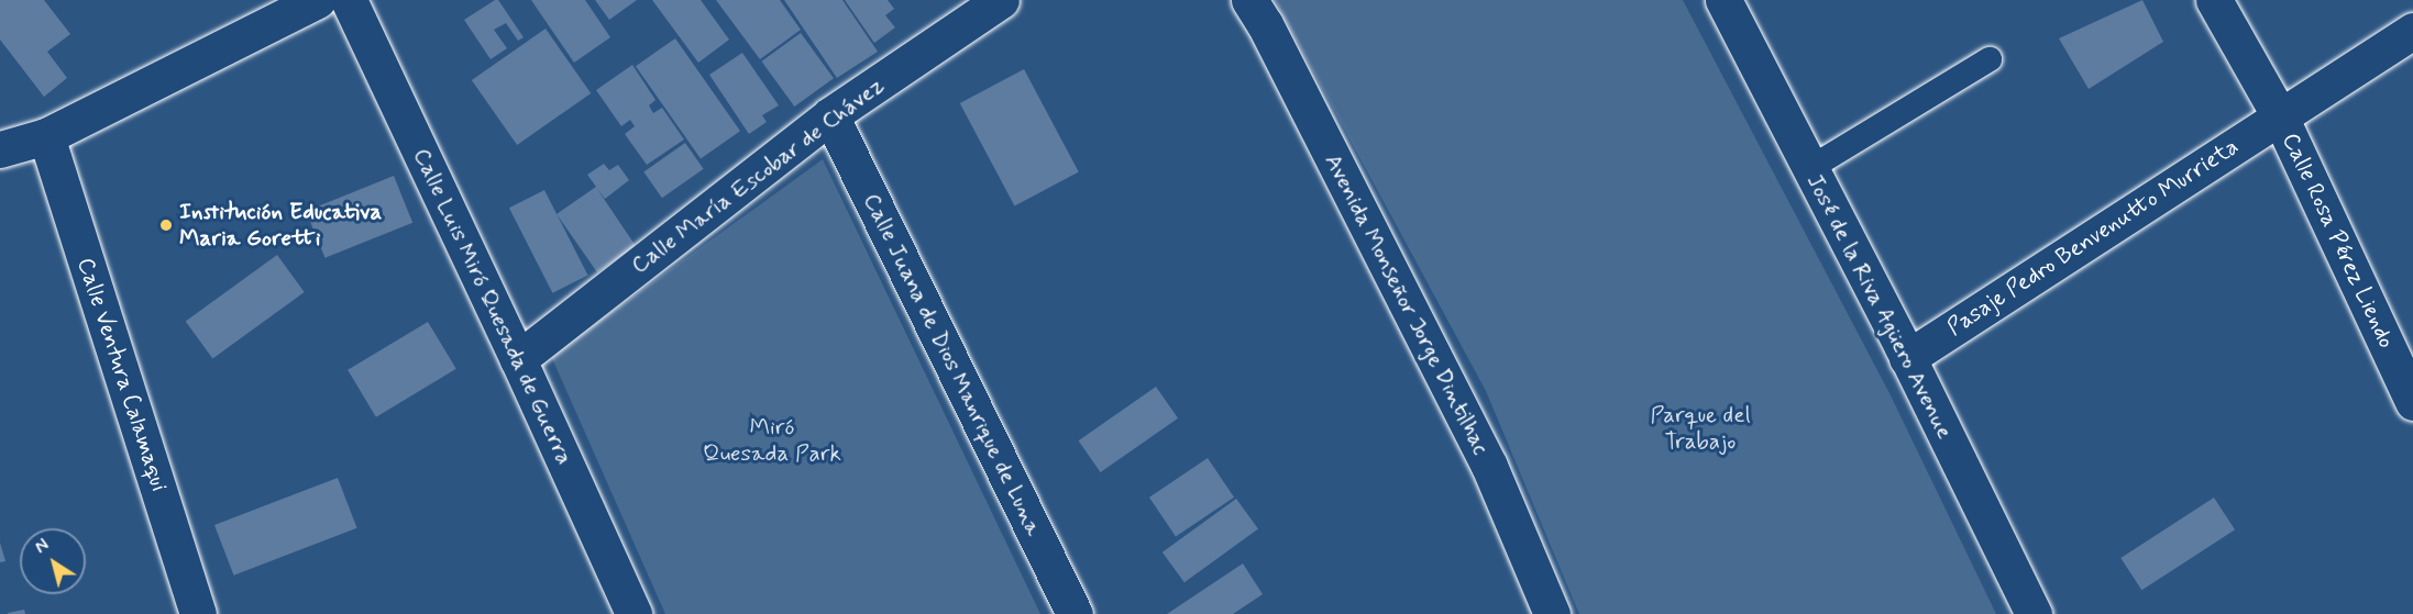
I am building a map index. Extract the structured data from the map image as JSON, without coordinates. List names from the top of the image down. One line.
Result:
{"streets":{"street":["Calle María Escobar de Chávez","Pasaje Pedro Benvenutto Murrieta","Calle Rosa Pérez Liendo","Avenida Monseñor Jorge Dintilhac","Calle Luis Miró Quesada de Guerra","José de la Riva Agüero Avenue","Calle Juana de Dios Manrique de Luna","Calle Ventura Calamaqui"]},"crossings":[["Calle María Escobar de Chávez","Calle Luis Miró Quesada de Guerra"],["Calle María Escobar de Chávez","Calle Juana de Dios Manrique de Luna"],["Pasaje Pedro Benvenutto Murrieta","Calle Rosa Pérez Liendo"],["Pasaje Pedro Benvenutto Murrieta","José de la Riva Agüero Avenue"]],"parks":["Parque del Trabajo","Miró Quesada Park"],"places":["Institución Educativa Maria Goretti"],"north":"top left"}
